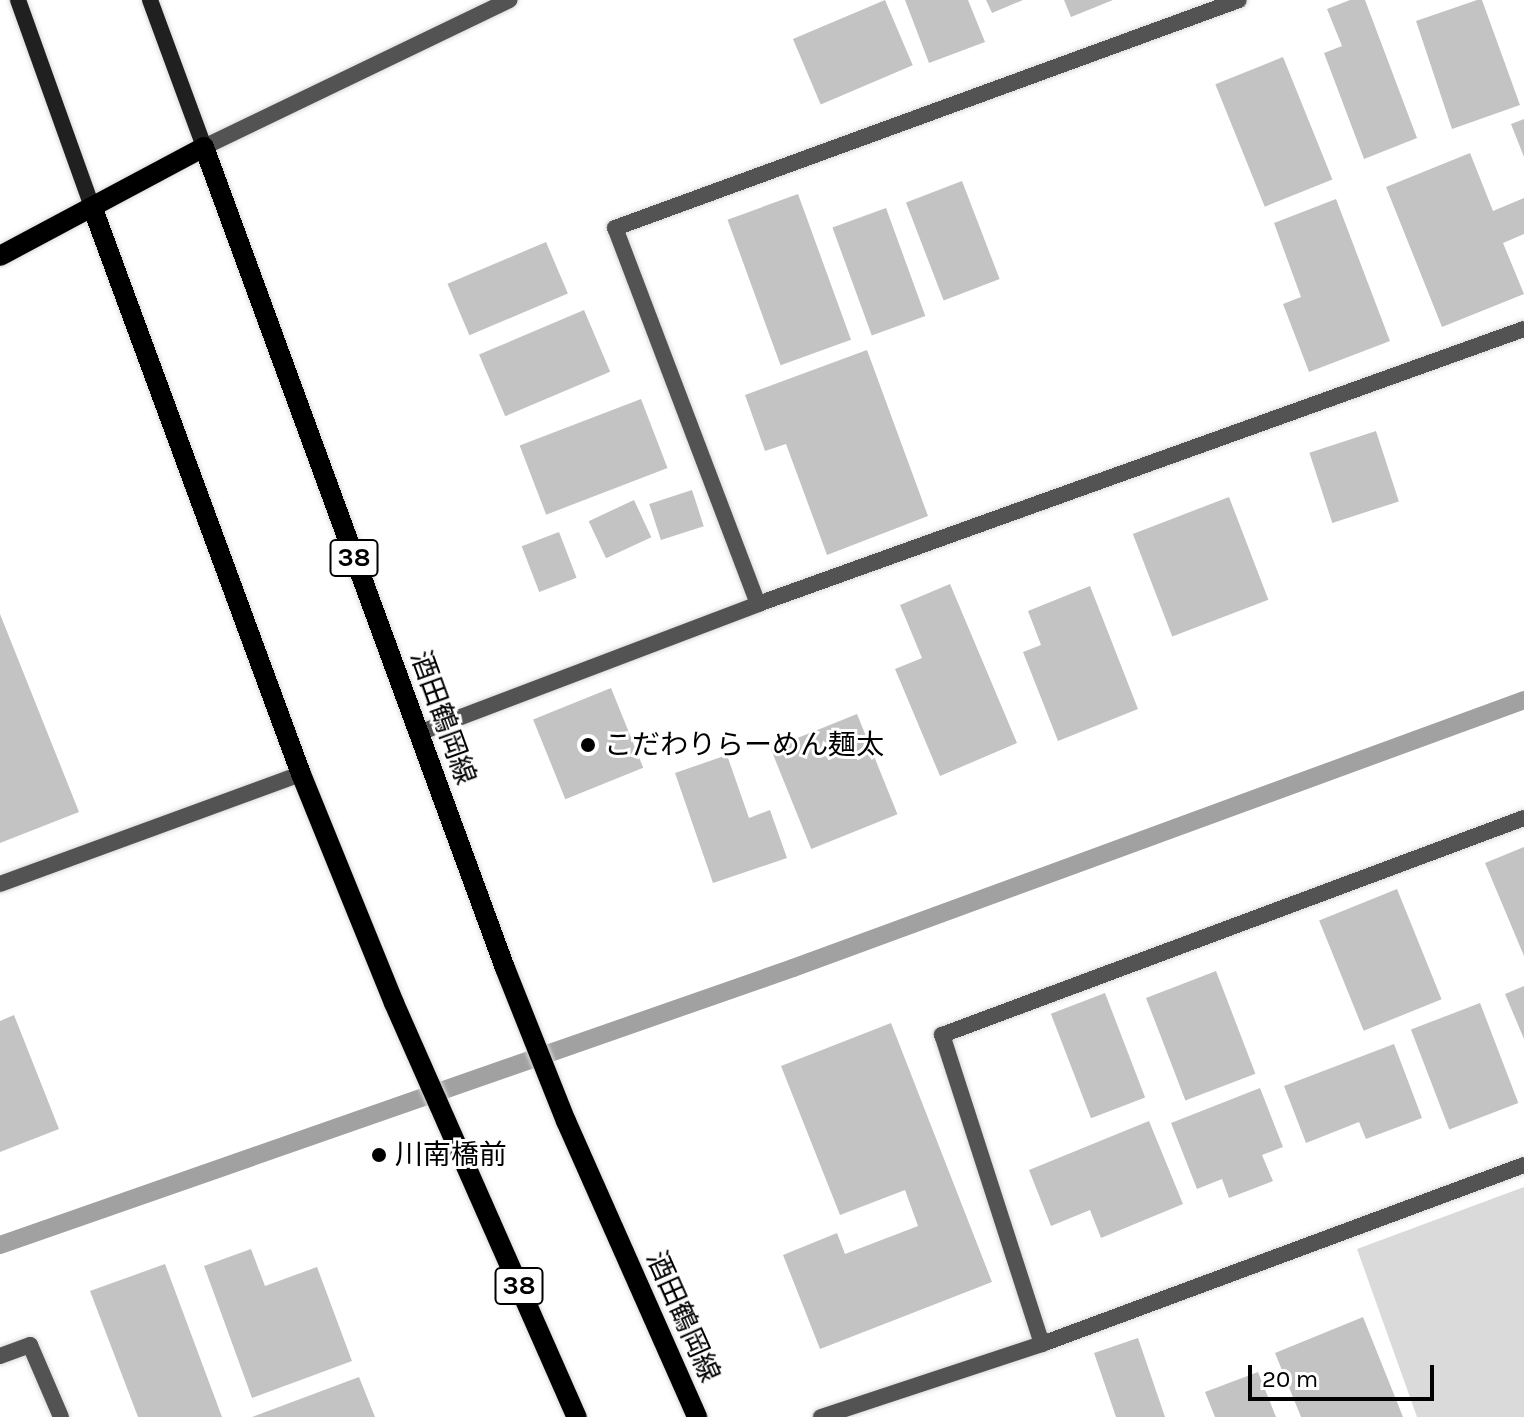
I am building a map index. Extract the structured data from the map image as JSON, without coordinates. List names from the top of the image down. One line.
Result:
{"streets":{"main road":["38","酒田鶴岡線"]},"places":["こだわりらーめん麺太","川南橋前"],"scale_bar":"20 m"}
